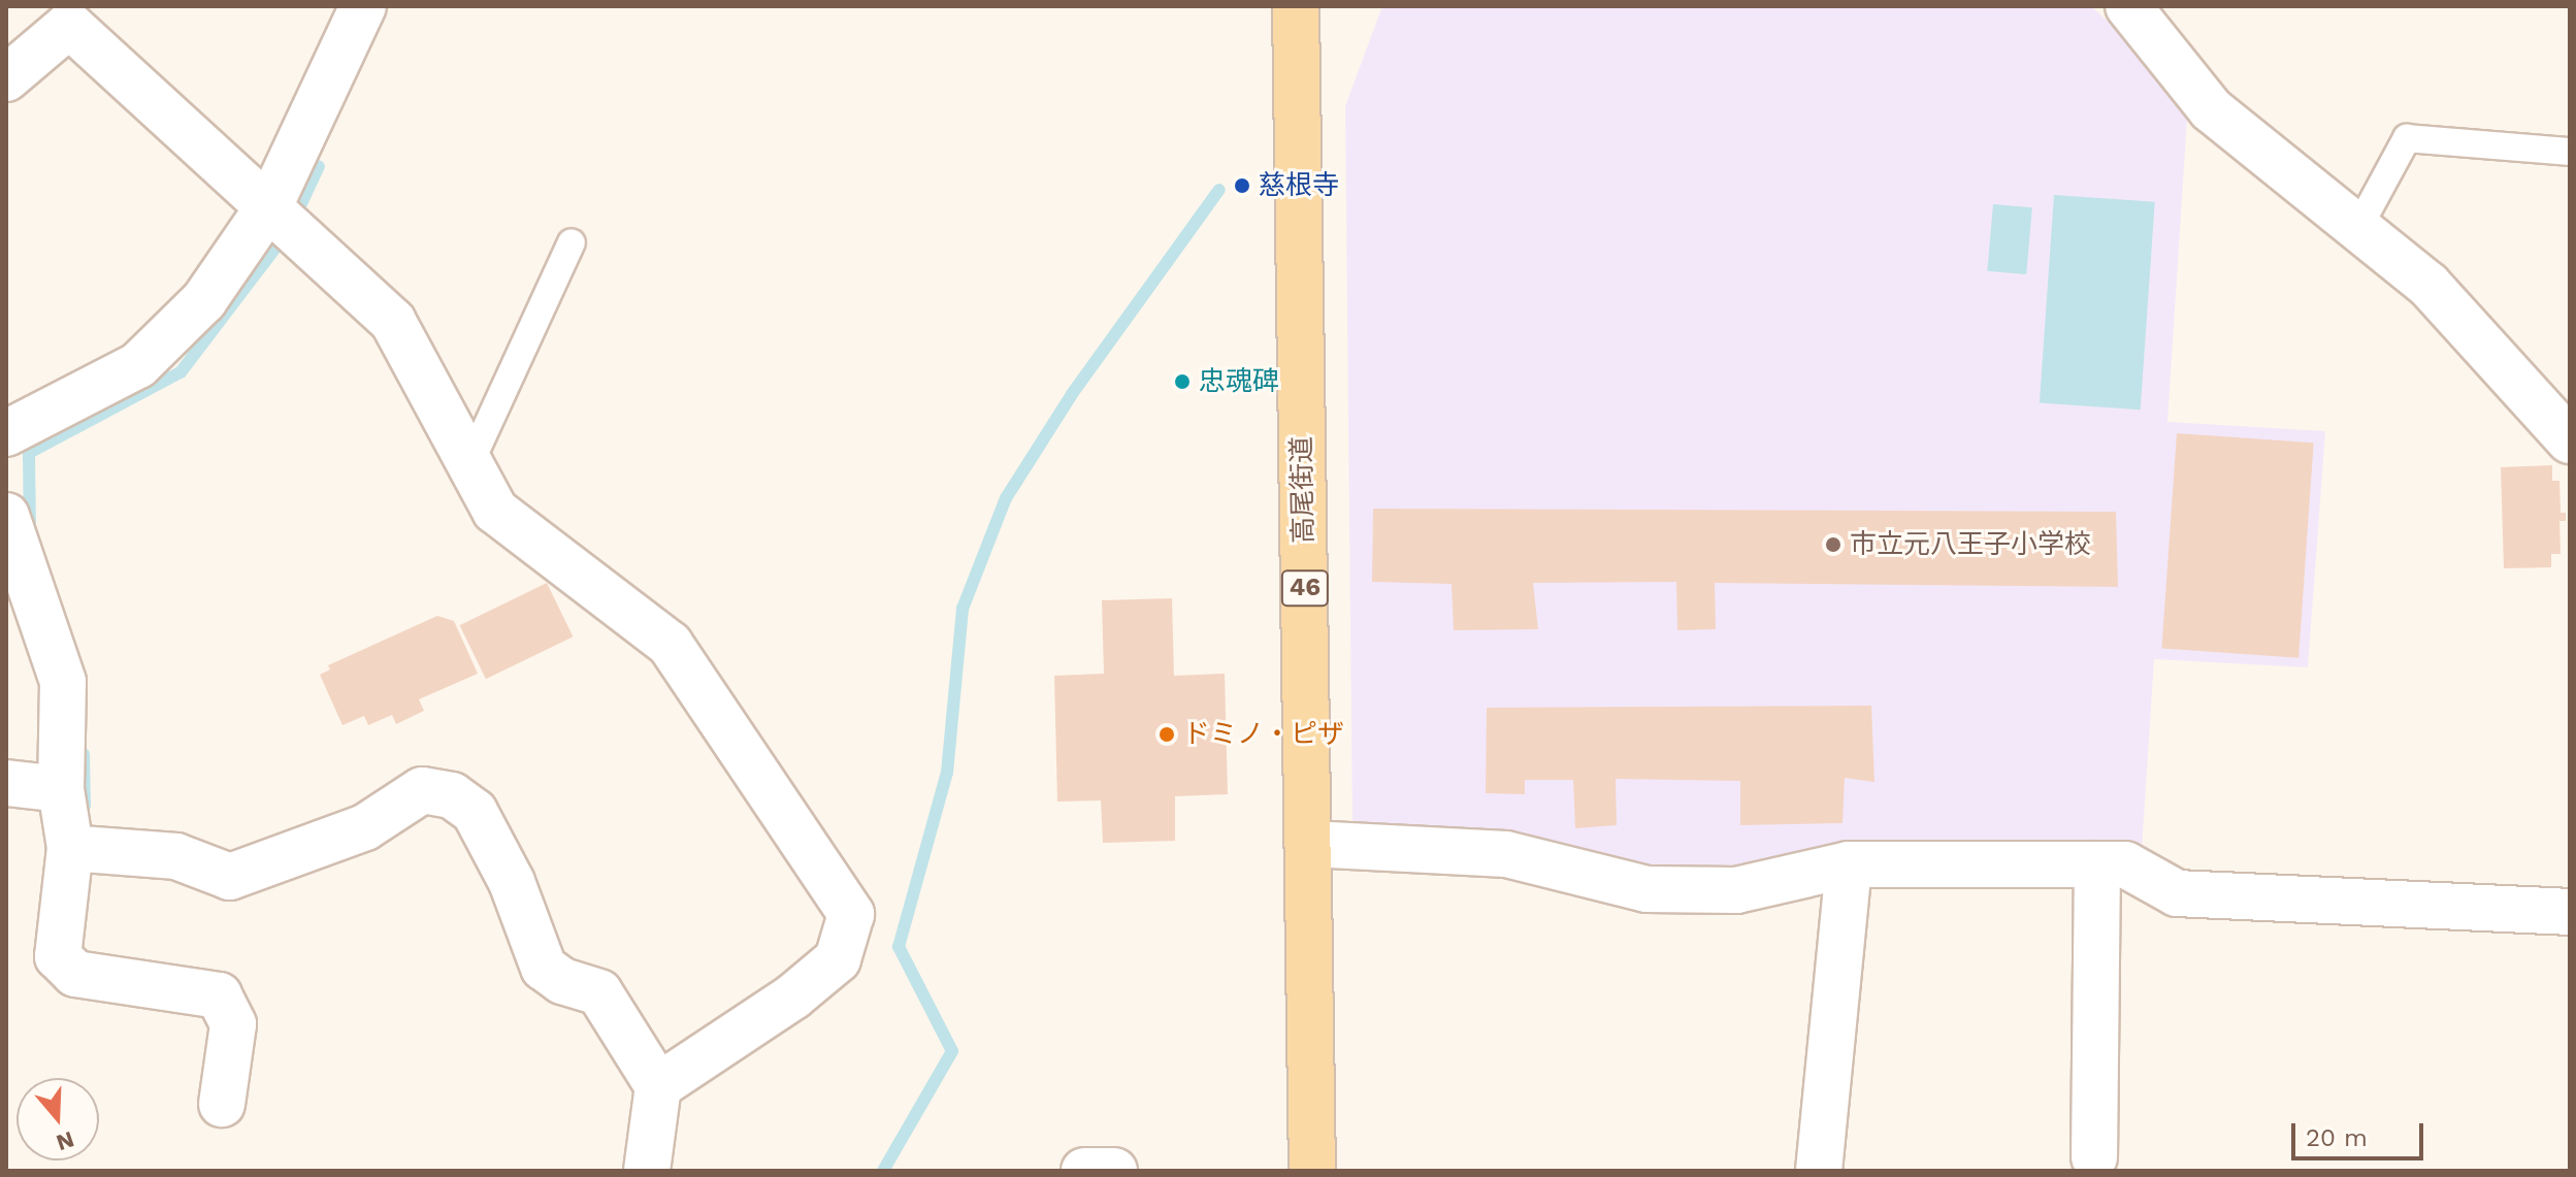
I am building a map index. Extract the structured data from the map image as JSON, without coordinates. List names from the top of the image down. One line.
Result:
{"streets":{"main road":["高尾街道","46"]},"places":["慈根寺","忠魂碑","市立元八王子小学校","ドミノ・ピザ"],"scale_bar":"20 m","north":"bottom"}
